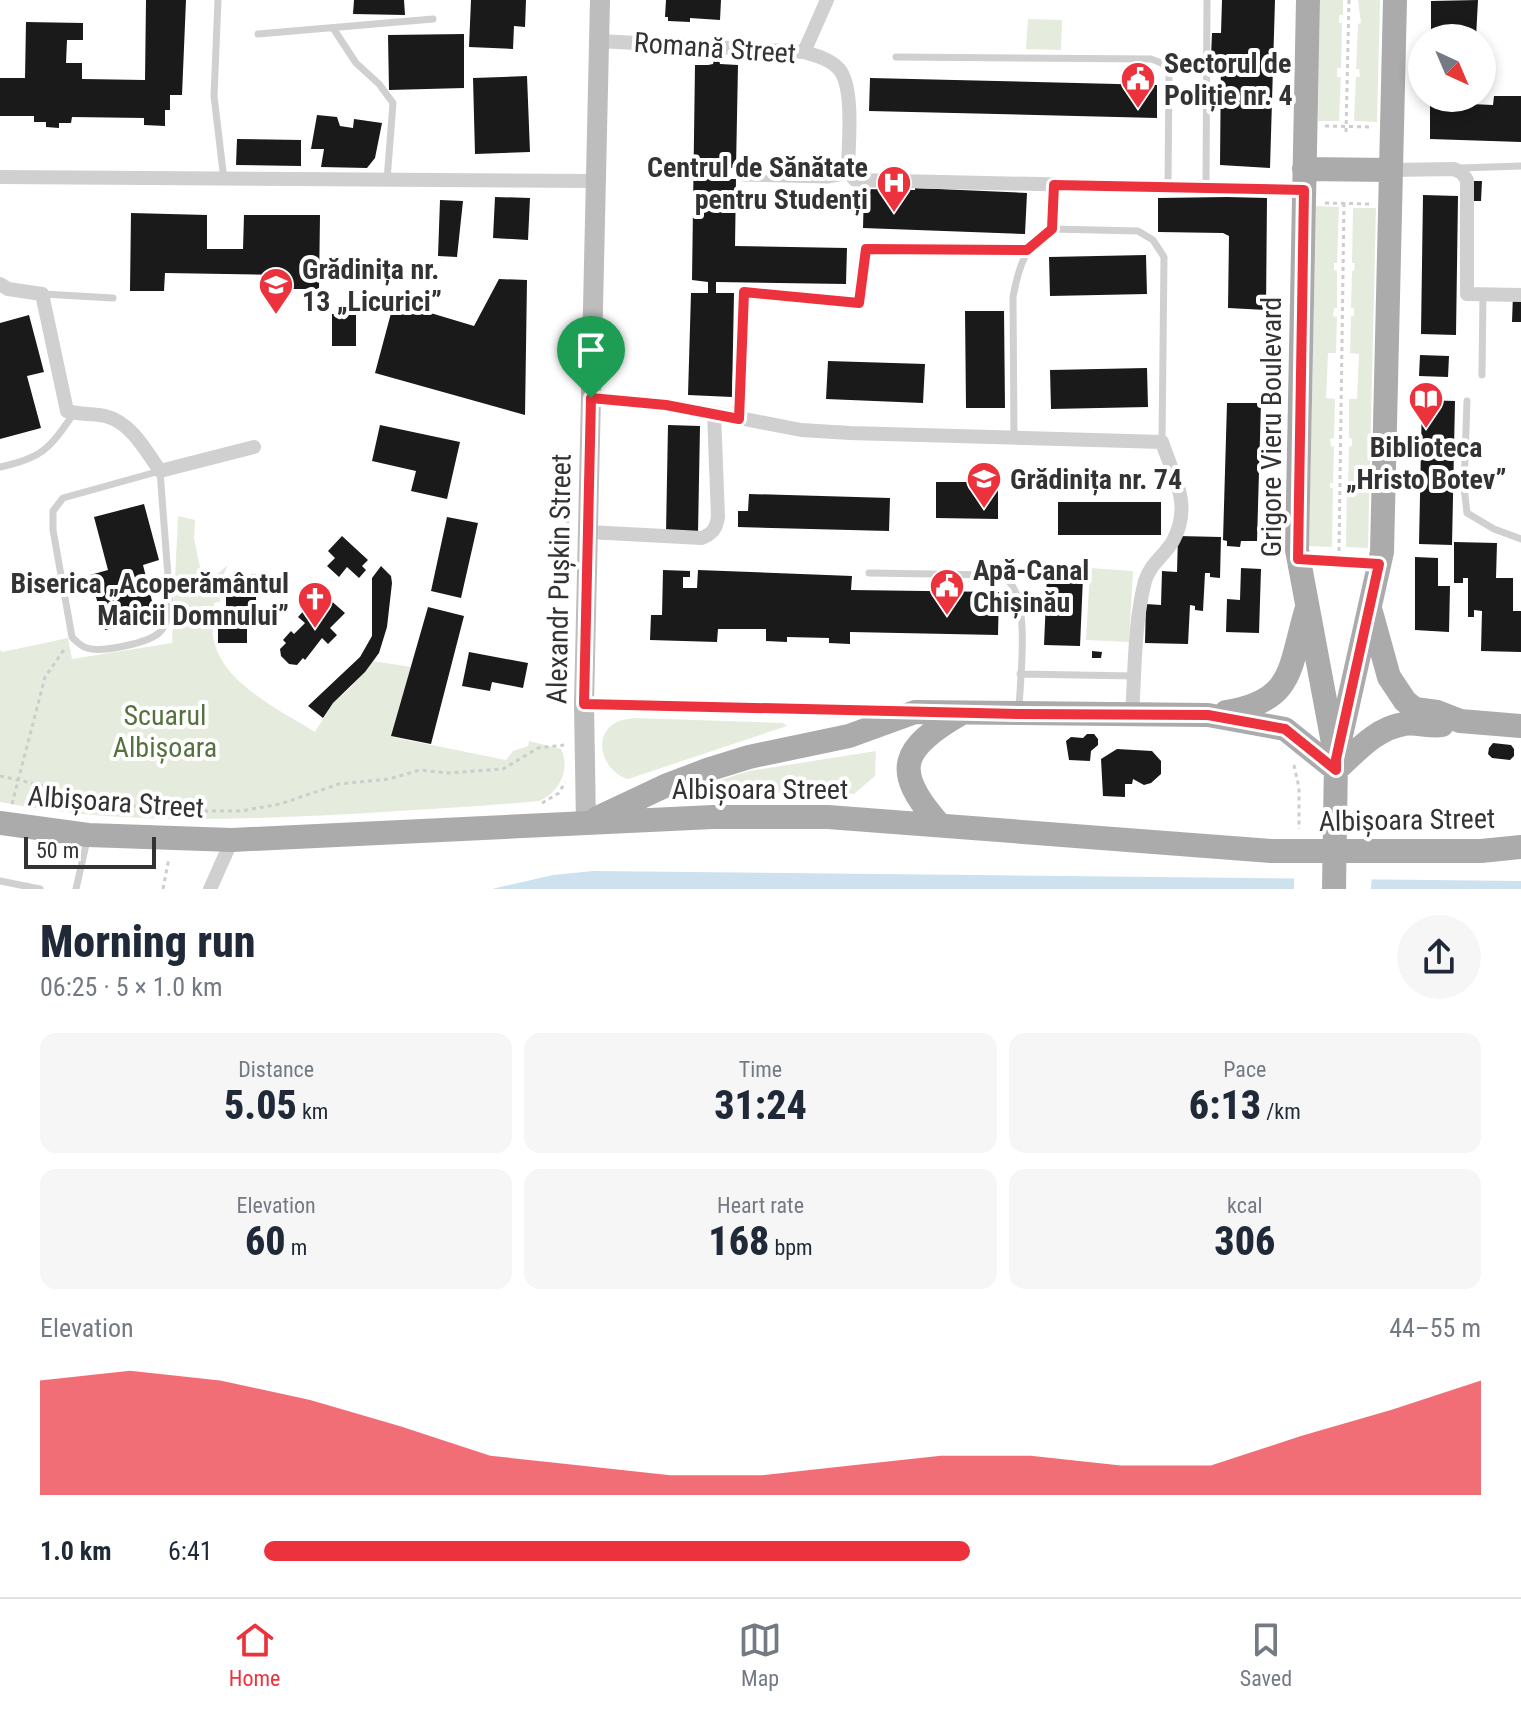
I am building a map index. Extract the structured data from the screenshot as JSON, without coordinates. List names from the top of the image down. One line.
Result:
{"streets":{"main road":["Grigore Vieru Boulevard","Alexandr Pușkin Street","Albișoara Street"],"street":["Romană Street"]},"crossings":[["Romană Street","Alexandr Pușkin Street"],["Alexandr Pușkin Street","Albișoara Street"]],"parks":["Scuarul Albișoara"],"places":{"public building":["Sectorul de Poliție nr. 4","Apă-Canal Chișinău"],"hospital":["Centrul de Sănătate pentru Studenți"],"school or university":["Grădinița nr. 13 „Licurici”","Grădinița nr. 74"],"library":["Biblioteca „Hristo Botev”"],"church":["Biserica „Acoperământul Maicii Domnului”"]},"scale_bar":"50 m","north":"bottom right","page":{"scale":"50 m","heading":["Morning run","06:25 · 5 × 1.0 km"],"stats":[["Distance","5.05 km"],["Time","31:24"],["Pace","6:13 /km"],["Elevation","60 m"],["Heart rate","168 bpm"],["kcal","306"]],"chart":["Elevation","44–55 m"],"list":[{"name":"1.0 km","note":"6:41"}],"tabs":["Home","Map","Saved"]}}
